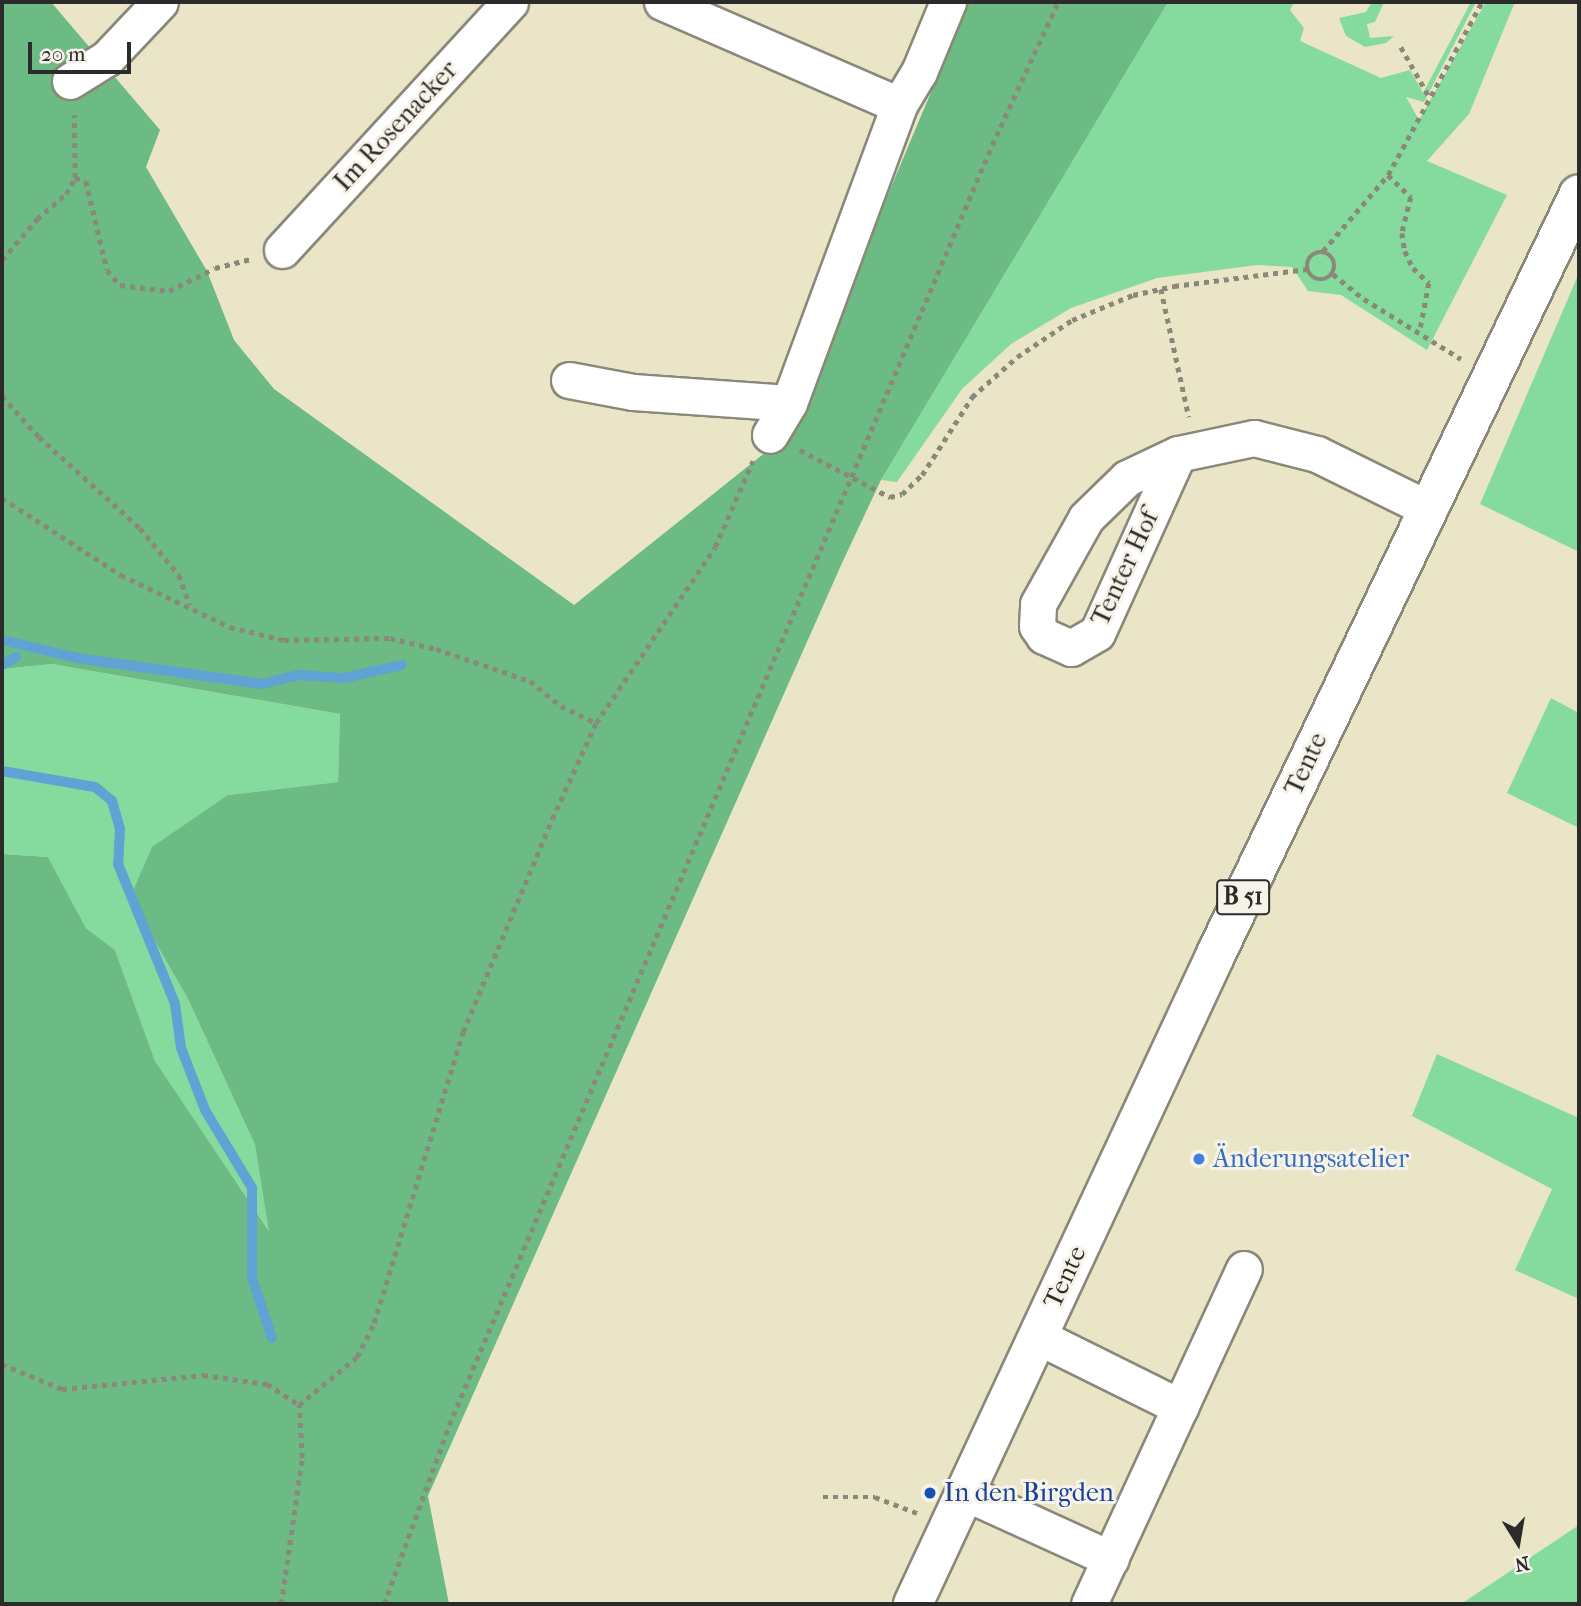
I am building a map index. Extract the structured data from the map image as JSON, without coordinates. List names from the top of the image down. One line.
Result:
{"streets":{"main road":["Tente","B 51"],"street":["Im Rosenacker","Tenter Hof"]},"crossings":[["Tenter Hof","Tente"]],"places":["Änderungsatelier","In den Birgden"],"scale_bar":"20 m","north":"bottom"}
